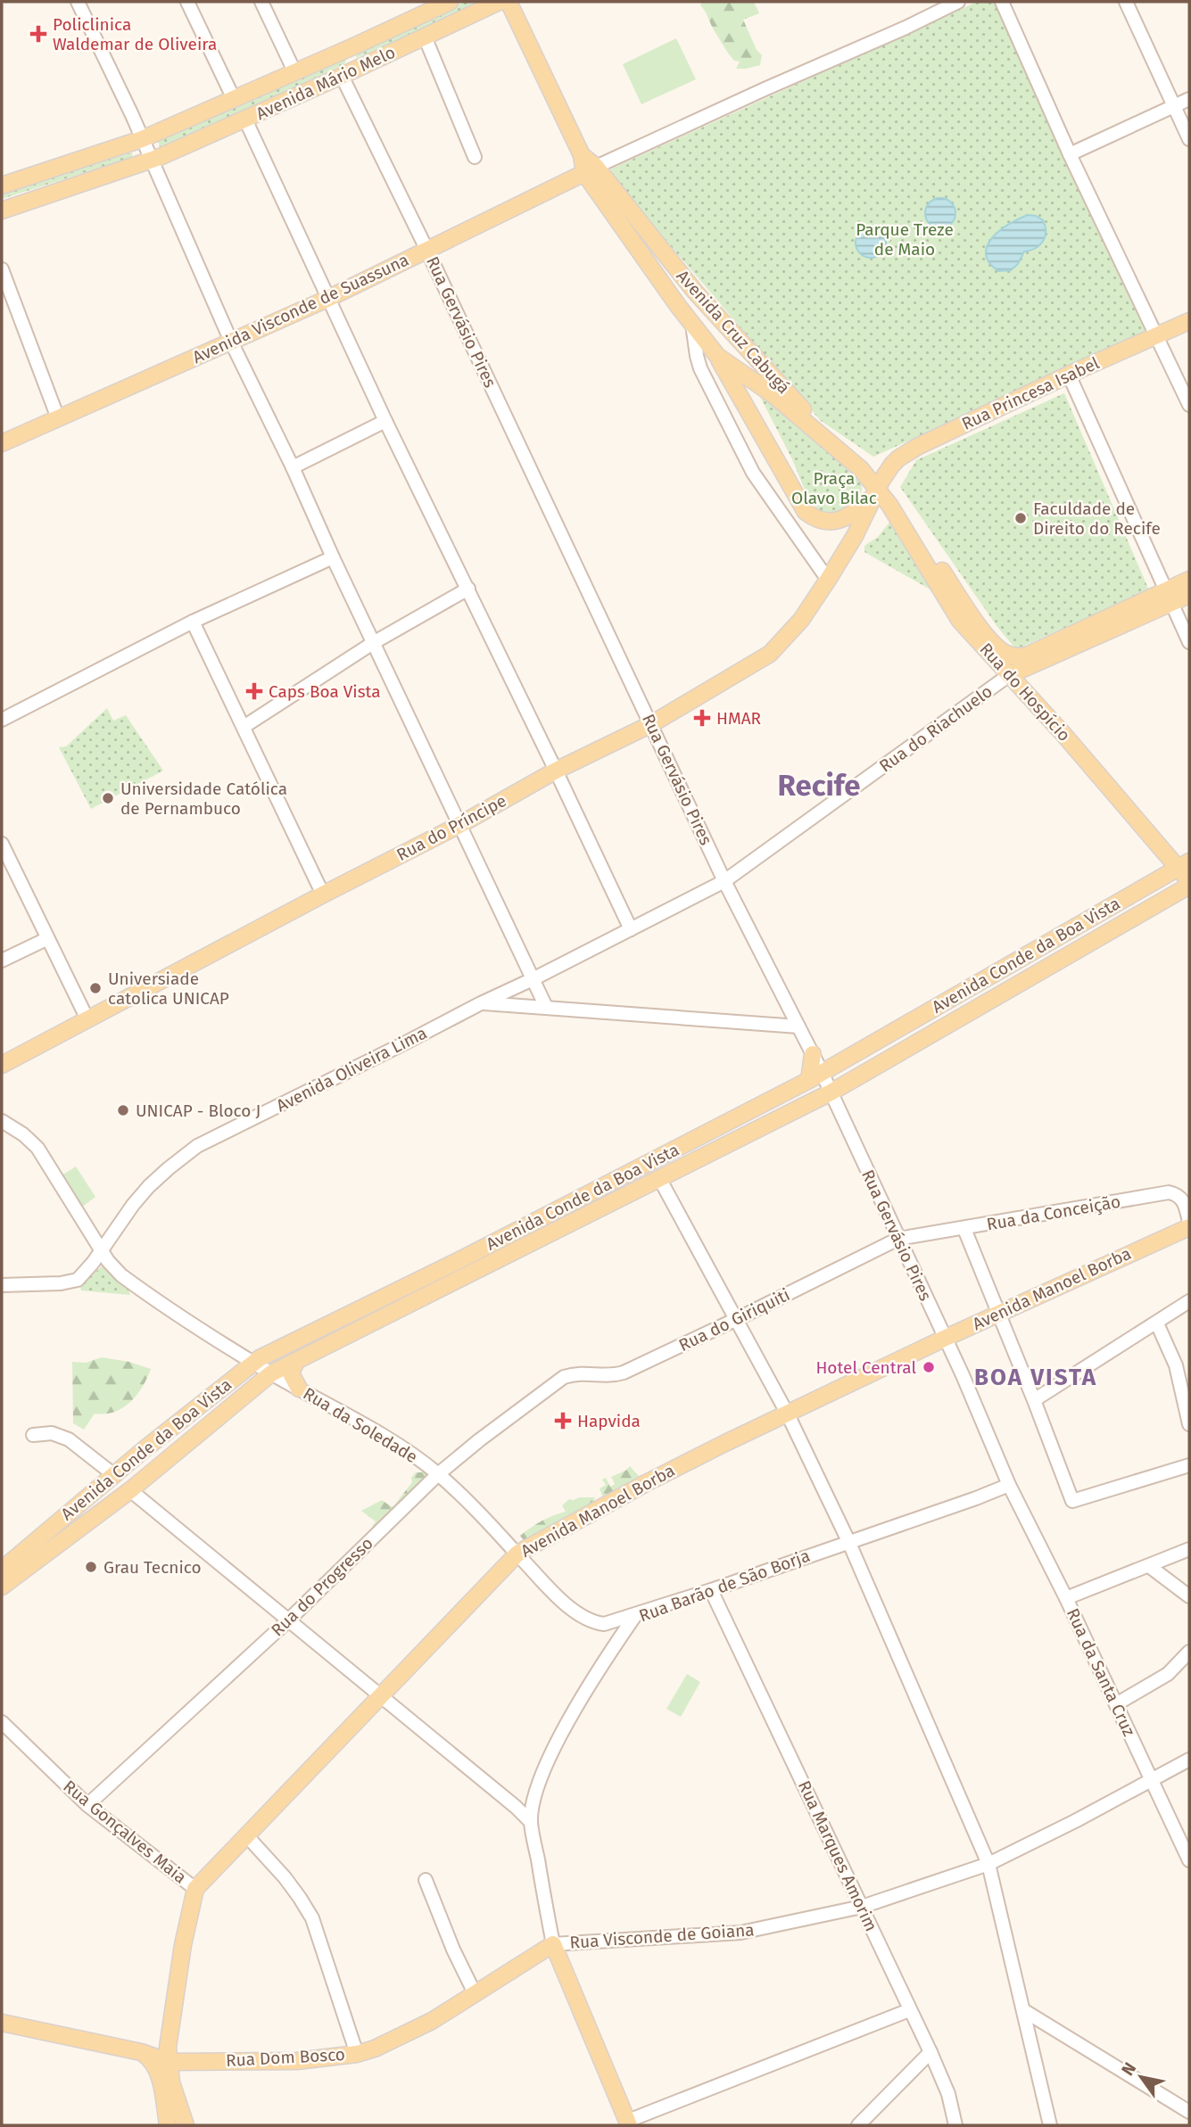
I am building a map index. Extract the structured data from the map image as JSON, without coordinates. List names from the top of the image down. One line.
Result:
{"streets":{"main road":["Avenida Mário Melo","Avenida Visconde de Suassuna","Avenida Cruz Cabugá","Rua Princesa Isabel","Rua do Hospício","Rua do Riachuelo","Rua do Príncipe","Avenida Conde da Boa Vista","Avenida Manoel Borba","Rua Dom Bosco"],"street":["Rua Gervásio Pires","Avenida Oliveira Lima","Rua da Conceição","Rua do Giriquiti","Rua da Soledade","Rua Barão de São Borja","Rua do Progresso","Rua da Santa Cruz","Rua Gonçalves Maia","Rua Marques Amorim","Rua Visconde de Goiana"]},"crossings":[["Avenida Mário Melo","Rua Gervásio Pires"],["Avenida Mário Melo","Avenida Cruz Cabugá"],["Avenida Visconde de Suassuna","Rua Gervásio Pires"],["Avenida Visconde de Suassuna","Avenida Cruz Cabugá"],["Rua Gervásio Pires","Rua do Riachuelo"],["Rua Gervásio Pires","Rua do Príncipe"],["Rua Gervásio Pires","Avenida Conde da Boa Vista"],["Rua Gervásio Pires","Rua da Conceição"],["Rua Gervásio Pires","Avenida Manoel Borba"],["Rua Gervásio Pires","Rua do Giriquiti"],["Rua Gervásio Pires","Rua Barão de São Borja"],["Rua Gervásio Pires","Rua da Santa Cruz"],["Avenida Cruz Cabugá","Rua Princesa Isabel"],["Avenida Cruz Cabugá","Rua do Hospício"],["Rua do Hospício","Rua do Riachuelo"],["Rua do Hospício","Avenida Conde da Boa Vista"],["Rua do Riachuelo","Avenida Oliveira Lima"],["Avenida Conde da Boa Vista","Rua da Soledade"],["Avenida Oliveira Lima","Rua da Soledade"],["Rua da Conceição","Rua do Giriquiti"],["Avenida Manoel Borba","Rua da Soledade"],["Avenida Manoel Borba","Rua Gonçalves Maia"],["Rua do Giriquiti","Rua do Progresso"],["Rua da Soledade","Rua Barão de São Borja"],["Rua da Soledade","Rua do Progresso"],["Rua Barão de São Borja","Rua da Santa Cruz"],["Rua Barão de São Borja","Rua Marques Amorim"],["Rua Barão de São Borja","Rua Visconde de Goiana"],["Rua Barão de São Borja","Rua Dom Bosco"],["Rua do Progresso","Rua Gonçalves Maia"],["Rua da Santa Cruz","Rua Visconde de Goiana"],["Rua Marques Amorim","Rua Visconde de Goiana"],["Rua Visconde de Goiana","Rua Dom Bosco"]],"districts":["Recife","BOA VISTA"],"parks":["Parque Treze de Maio","Praça Olavo Bilac"],"places":{"health":["Policlinica Waldemar de Oliveira","Caps Boa Vista","HMAR","Hapvida"],"other":["Faculdade de Direito do Recife","Universidade Católica de Pernambuco","Universiade catolica UNICAP","UNICAP - Bloco J","Hotel Central","Grau Tecnico"]},"north":"top left"}
